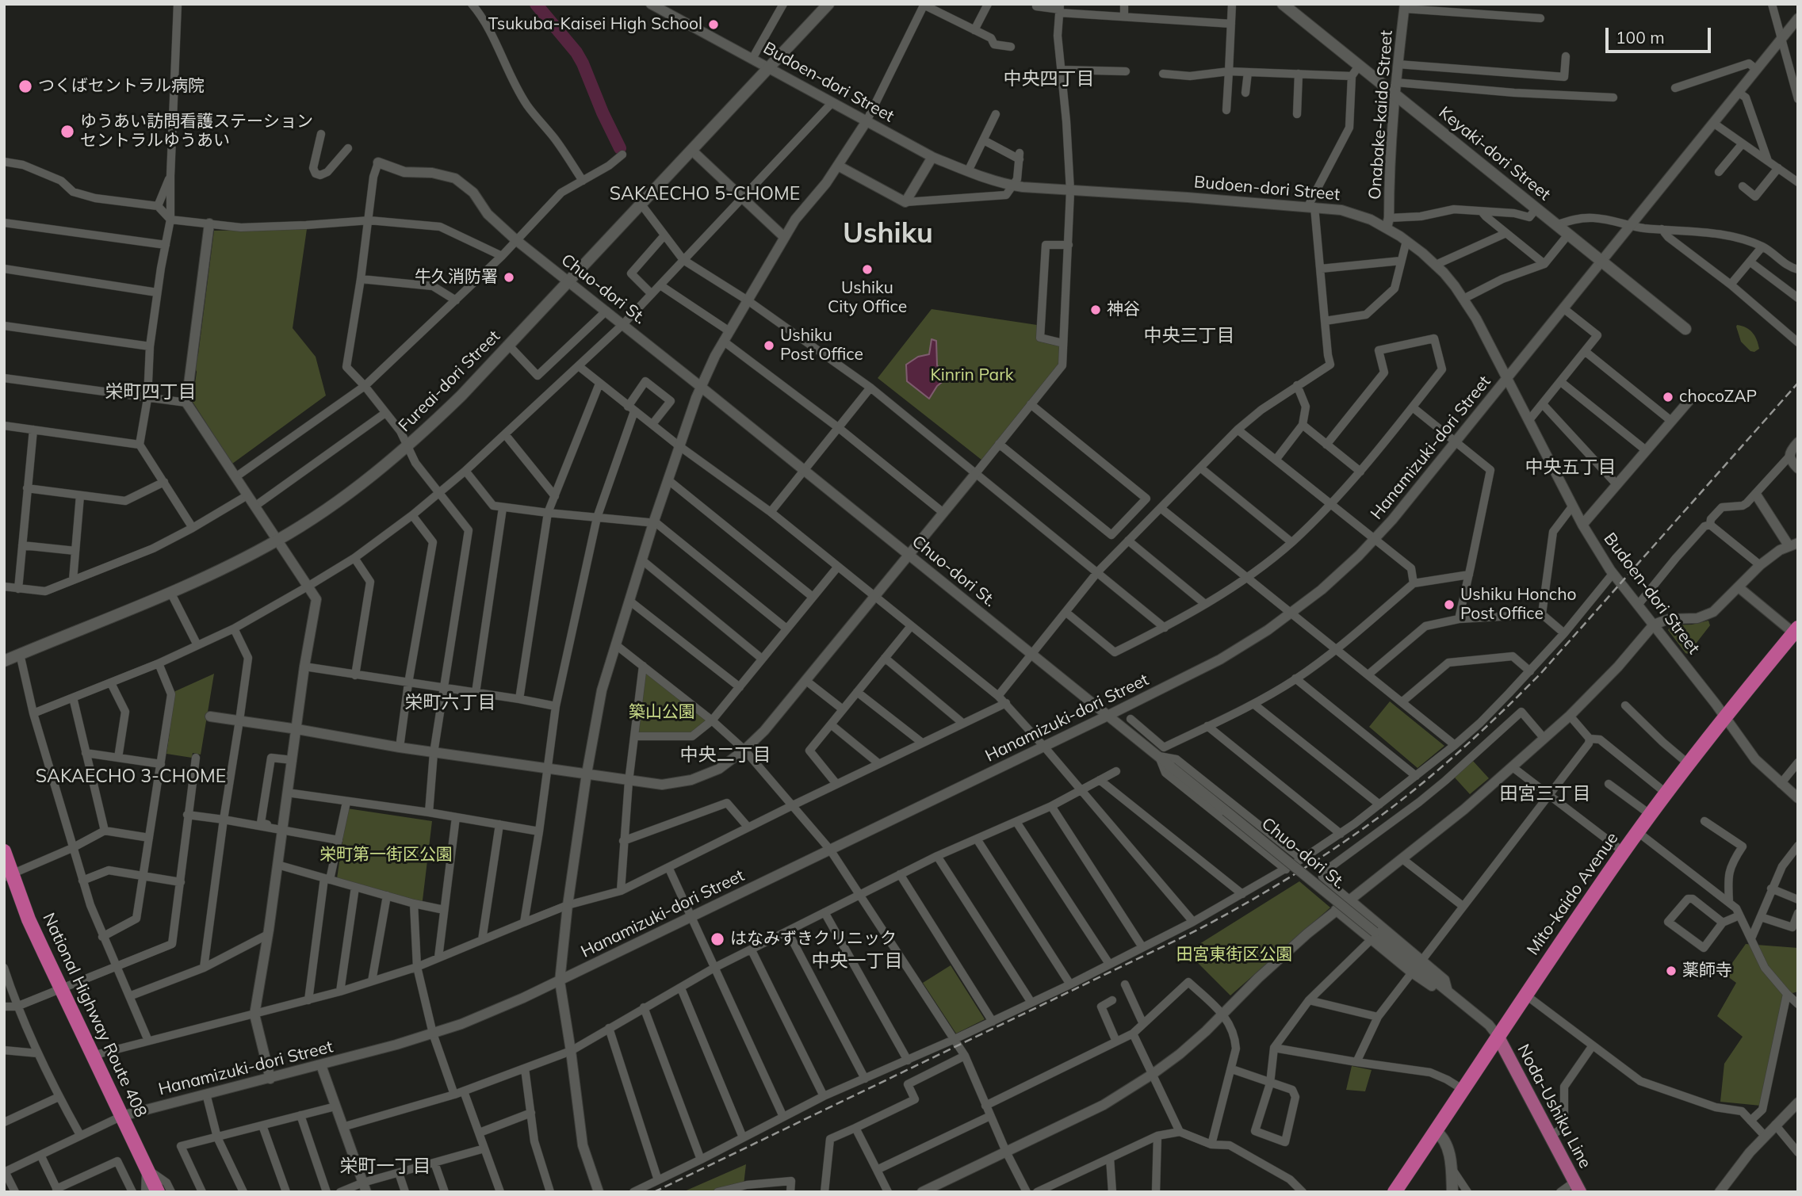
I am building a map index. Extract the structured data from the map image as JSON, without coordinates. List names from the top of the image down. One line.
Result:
{"streets":{"highway":["Mito-kaido Avenue","National Highway Route 408"],"main road":["Keyaki-dori Street","Fureai-dori Street","Noda-Ushiku Line"],"street":["Budoen-dori Street","Onabake-kaido Street","Chuo-dori St.","Hanamizuki-dori Street"]},"crossings":[["Budoen-dori Street","Onabake-kaido Street"],["Budoen-dori Street","Fureai-dori Street"],["Budoen-dori Street","Hanamizuki-dori Street"],["Budoen-dori Street","Mito-kaido Avenue"],["Onabake-kaido Street","Keyaki-dori Street"],["Keyaki-dori Street","Hanamizuki-dori Street"],["Chuo-dori St.","Fureai-dori Street"],["Chuo-dori St.","Hanamizuki-dori Street"],["Chuo-dori St.","Mito-kaido Avenue"],["Chuo-dori St.","Noda-Ushiku Line"],["Hanamizuki-dori Street","National Highway Route 408"],["Mito-kaido Avenue","Noda-Ushiku Line"]],"districts":["中央四丁目","SAKAECHO 5-CHOME","Ushiku","中央三丁目","栄町四丁目","中央五丁目","栄町六丁目","中央二丁目","SAKAECHO 3-CHOME","田宮三丁目","中央一丁目","栄町一丁目"],"parks":["Kinrin Park","築山公園","栄町第一街区公園","田宮東街区公園"],"places":["Tsukuba-Kaisei High School","つくばセントラル病院","ゆうあい訪問看護ステーション セントラルゆうあい","Ushiku City Office","牛久消防署","神谷","Ushiku Post Office","chocoZAP","Ushiku Honcho Post Office","はなみずきクリニック","薬師寺"],"scale_bar":"100 m"}
